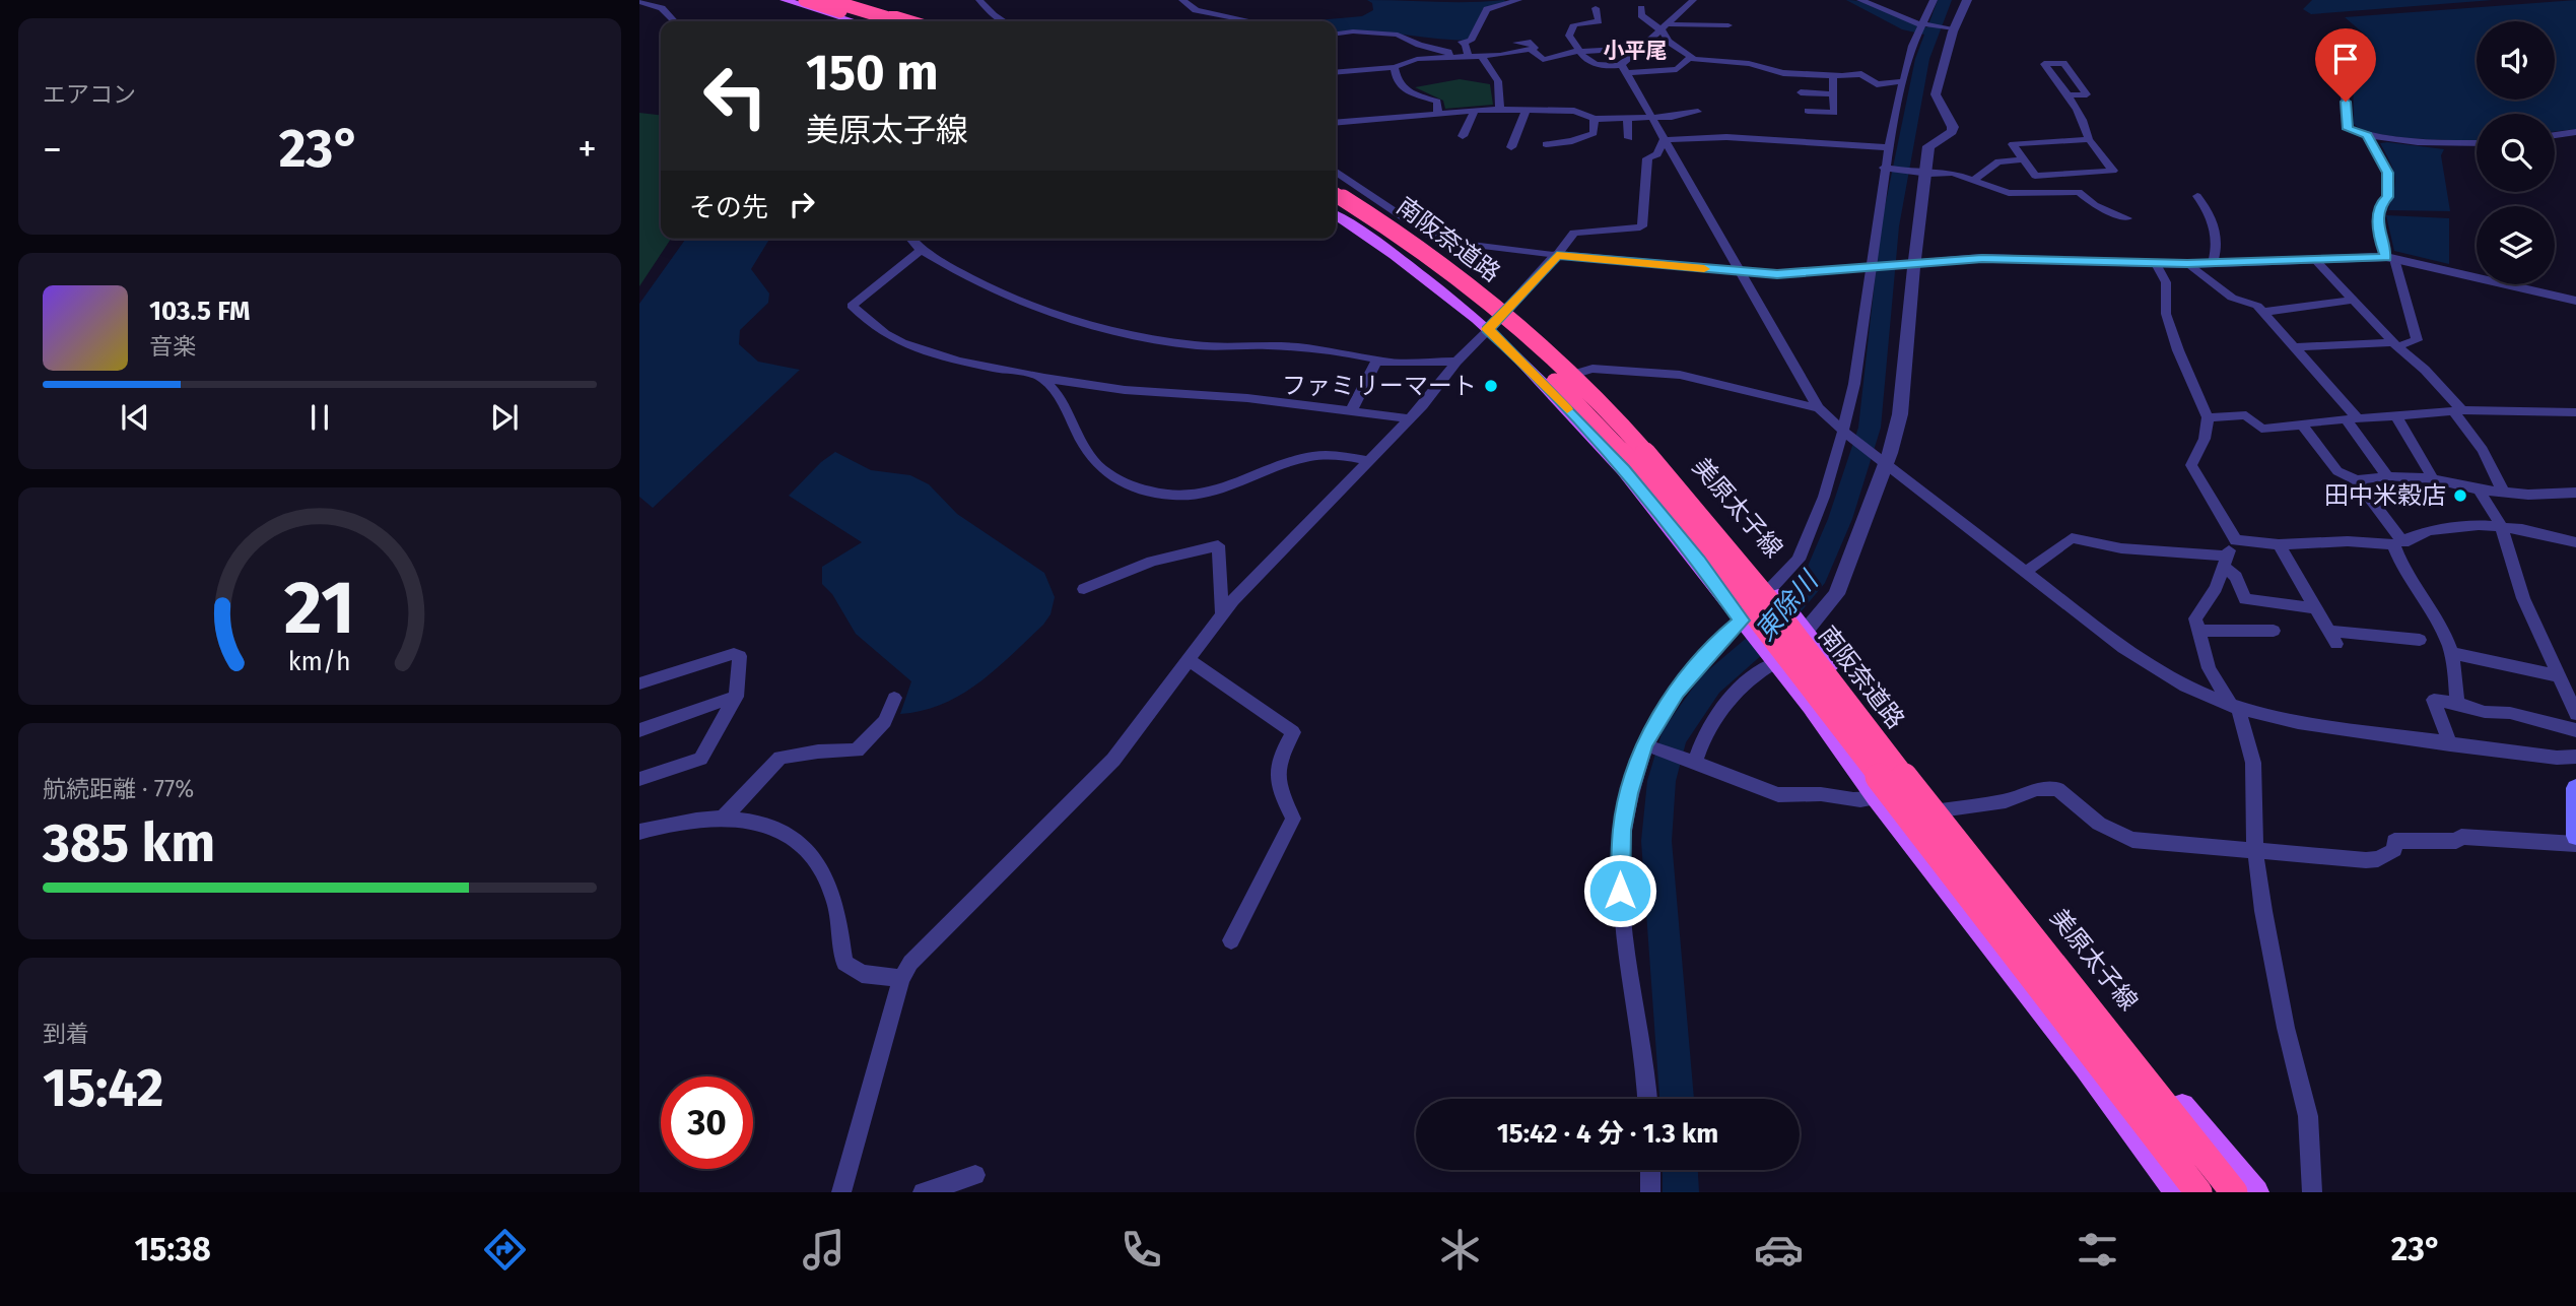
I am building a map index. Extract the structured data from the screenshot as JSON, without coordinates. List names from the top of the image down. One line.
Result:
{"streets":{"highway":["南阪奈道路"],"main road":["美原太子線"]},"districts":["小平尾"],"water":["東除川"],"places":["ファミリーマート","田中米穀店"],"page":{"tile":["エアコン",["航続距離 · 77%","385 km"],["到着","15:42"]],"turn":["150 m","美原太子線"],"heat":["−","23°","+"],"then":"その先","song":["103.5 FM","音楽"],"limit":"30","trip":"15:42 · 4 分 · 1.3 km","tabs":["15:38","23°"],"gauge":["21","km/h"]}}
